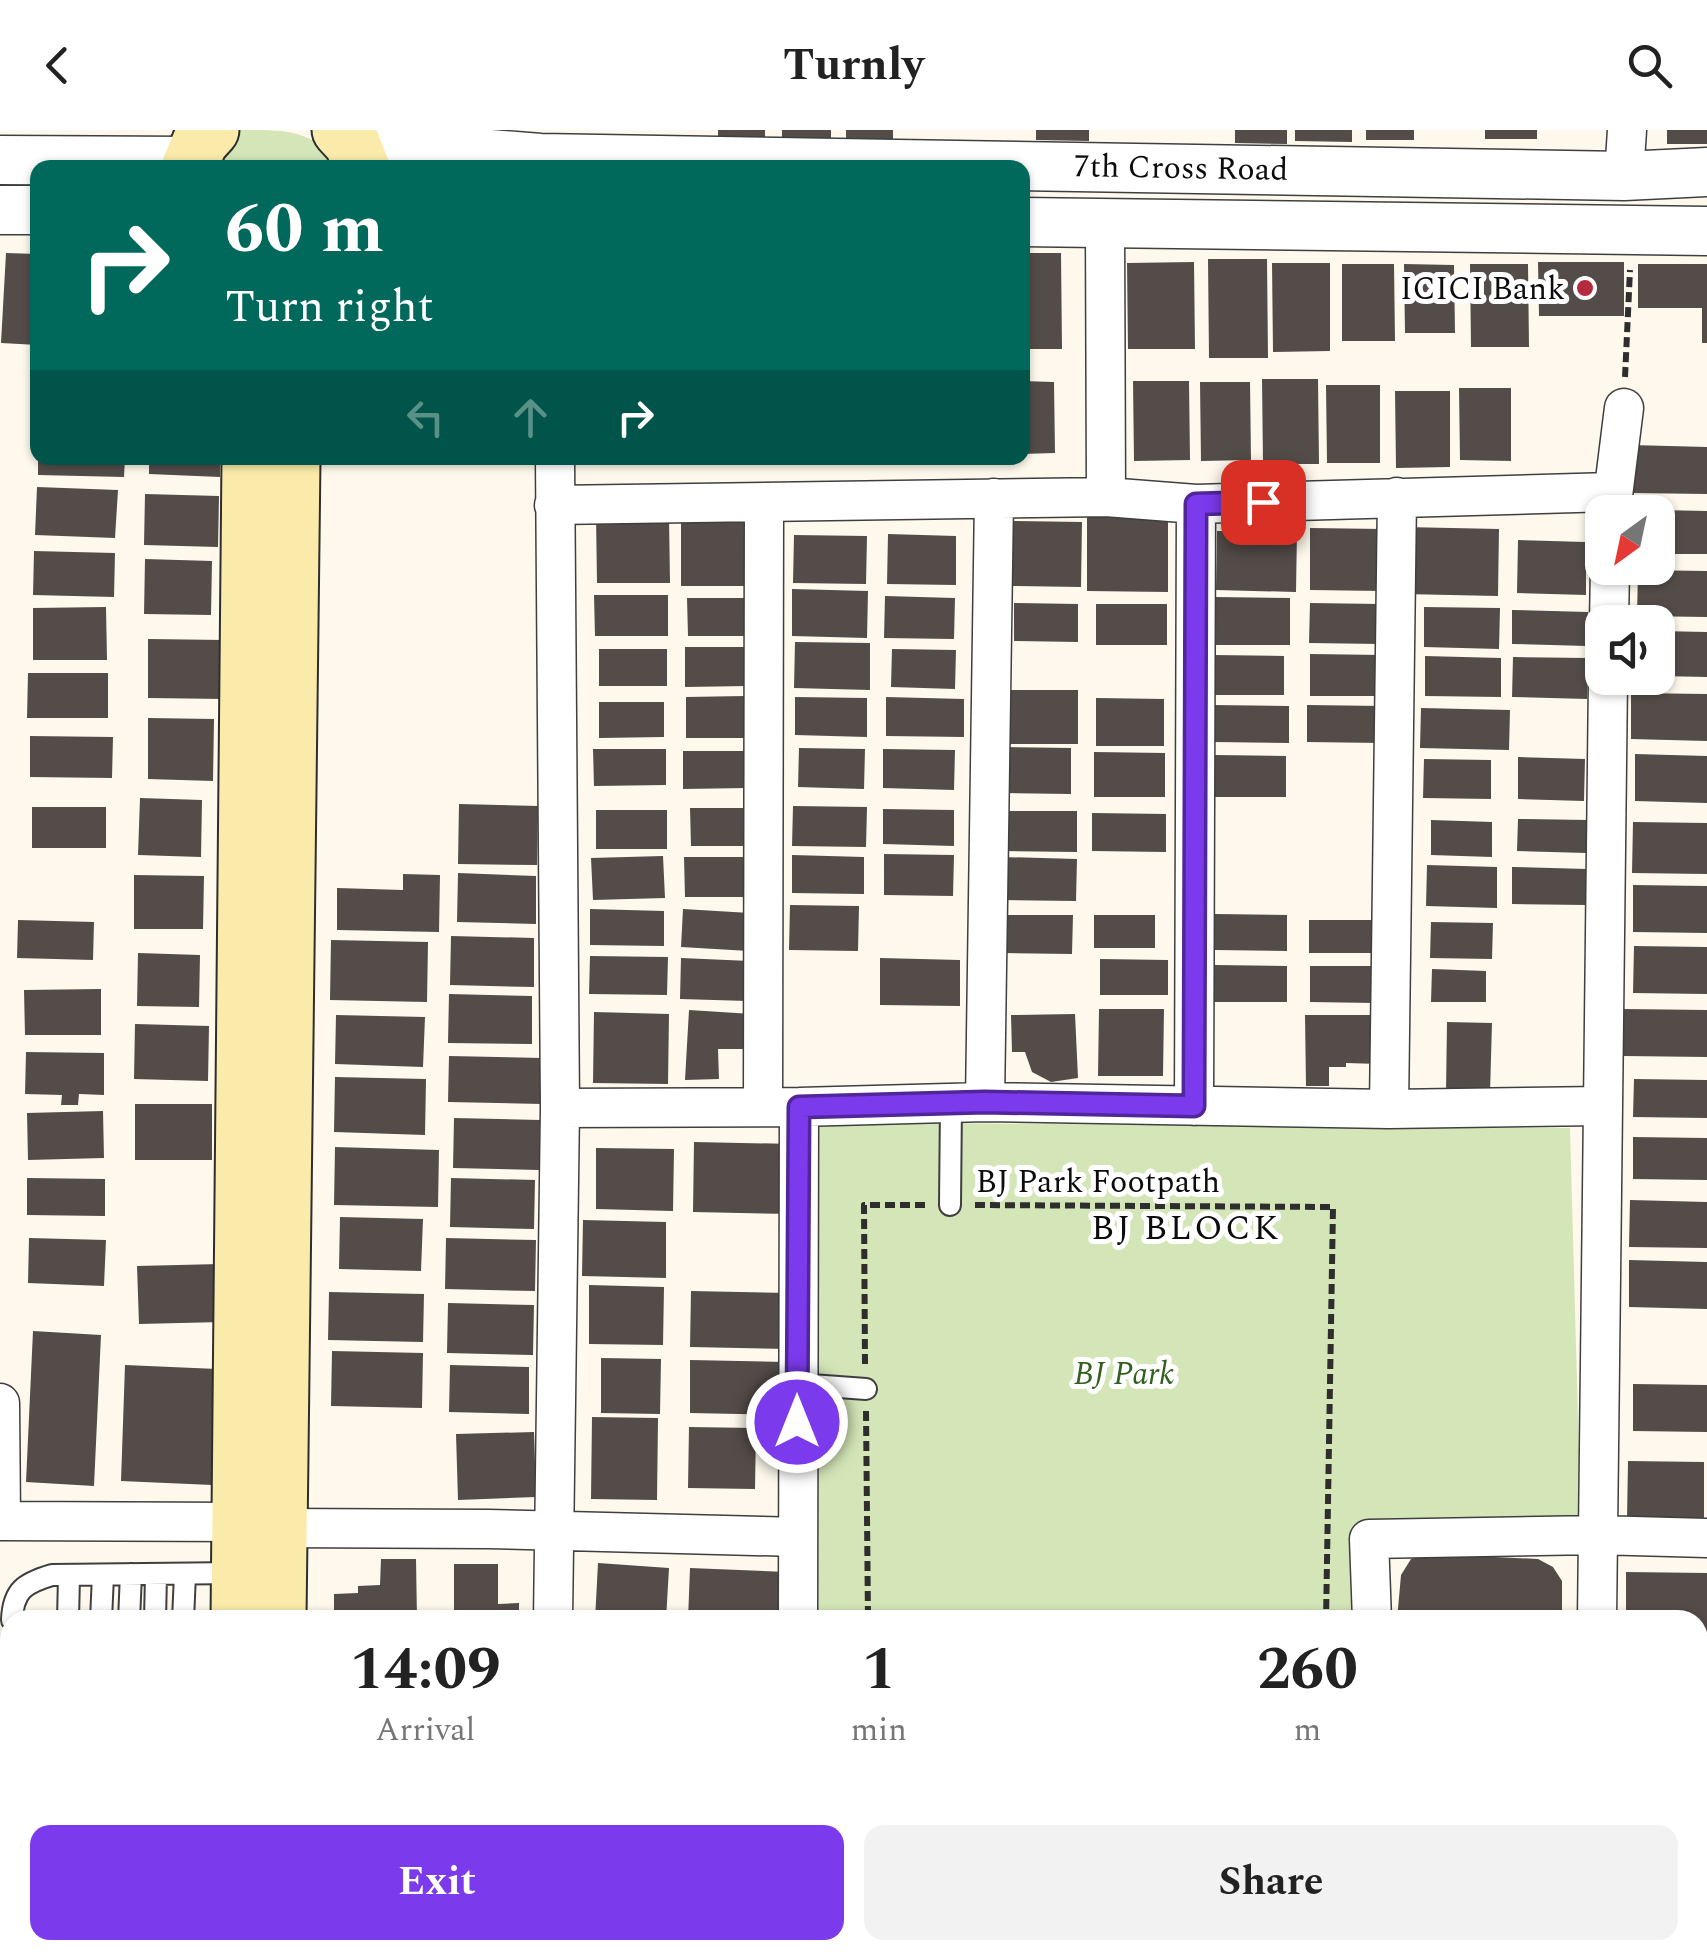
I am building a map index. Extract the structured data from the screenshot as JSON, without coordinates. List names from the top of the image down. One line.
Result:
{"streets":{"street":["7th Cross Road"],"path":["BJ Park Footpath"]},"districts":["BJ BLOCK"],"parks":["BJ Park"],"places":["ICICI Bank"],"north":"bottom left","page":{"header":"Turnly","turn":["60 m","Turn right"],"eta":["14:09","Arrival","1","min","260","m"],"buttons":["Exit","Share"]}}
